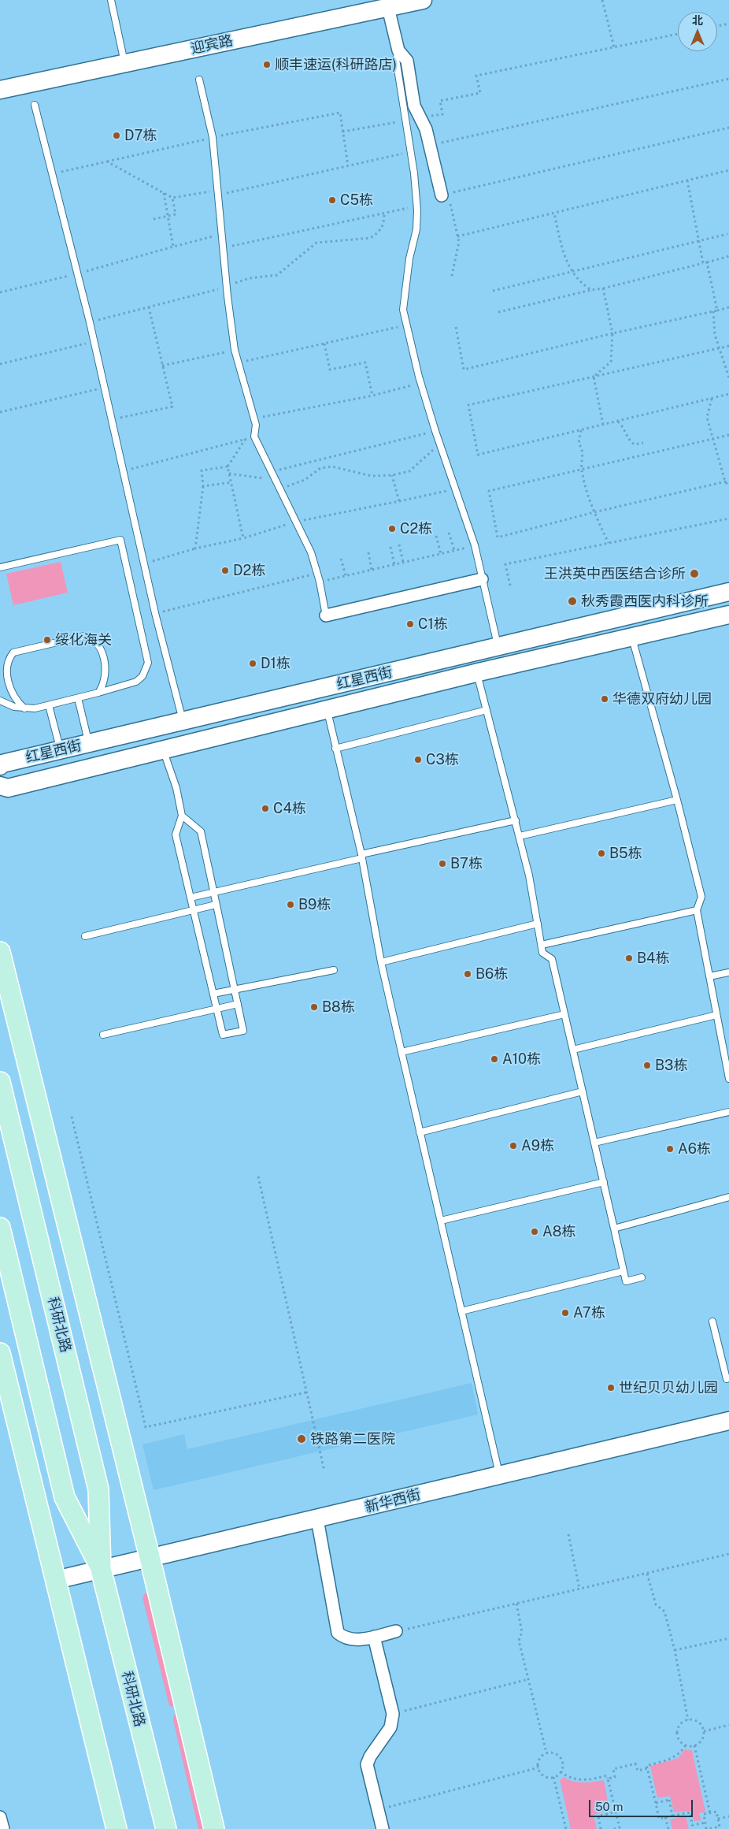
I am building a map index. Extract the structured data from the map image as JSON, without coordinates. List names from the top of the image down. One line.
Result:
{"streets":{"main road":["迎宾路","红星西街","科研北路","新华西街"]},"crossings":[["科研北路","新华西街"]],"places":["顺丰速运(科研路店)","D7栋","C5栋","C2栋","D2栋","王洪英中西医结合诊所","秋秀霞西医内科诊所","C1栋","绥化海关","D1栋","华德双府幼儿园","C3栋","C4栋","B5栋","B7栋","B9栋","B4栋","B6栋","B8栋","A10栋","B3栋","A9栋","A6栋","A8栋","A7栋","世纪贝贝幼儿园","铁路第二医院"],"scale_bar":"50 m","north":"top"}
